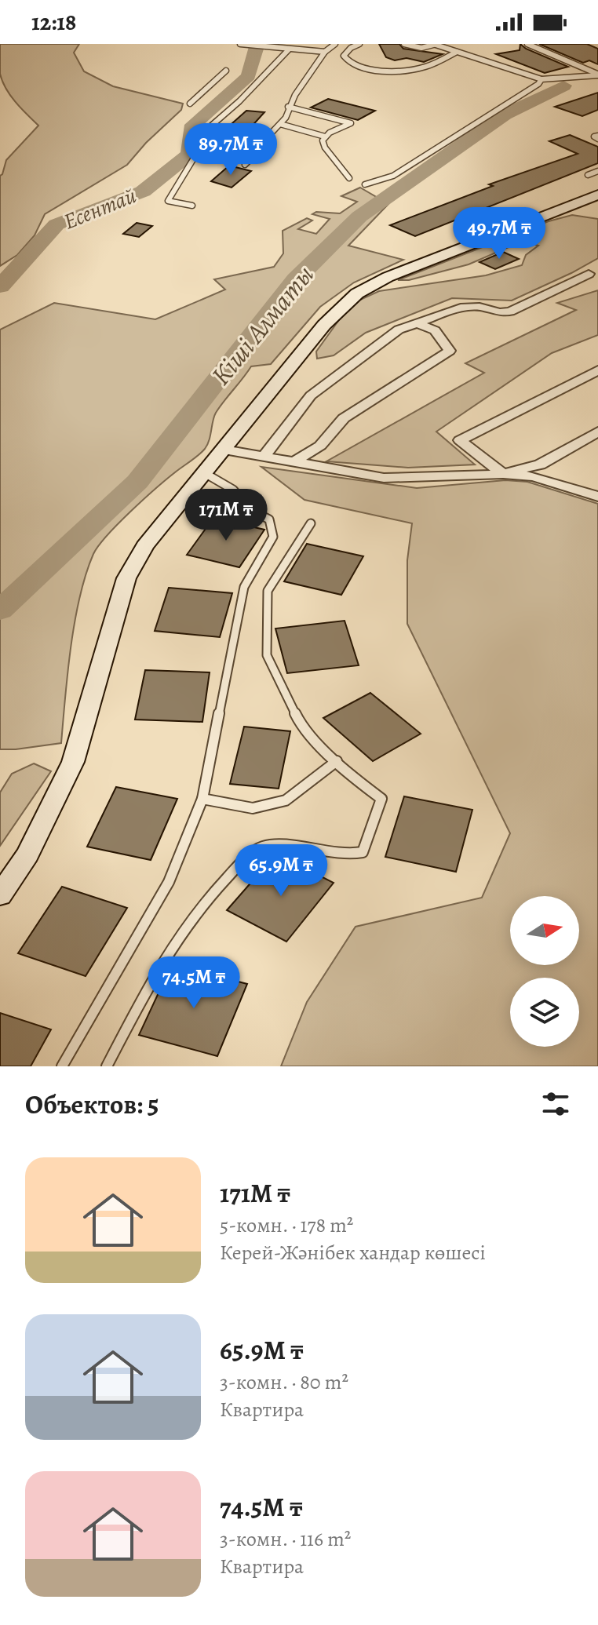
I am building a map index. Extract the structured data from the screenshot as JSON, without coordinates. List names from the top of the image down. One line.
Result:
{"water":["Есентай","Кіші Алматы"],"north":"right","page":{"status":"12:18","price":["89.7M ₸","49.7M ₸","171M ₸","65.9M ₸","74.5M ₸"],"heading":"Объектов: 5","list":[{"name":"171M ₸","note":"5-комн. · 178 m² · Керей-Жәнібек хандар көшесі"},{"name":"65.9M ₸","note":"3-комн. · 80 m² · Квартира"},{"name":"74.5M ₸","note":"3-комн. · 116 m² · Квартира"}]}}
